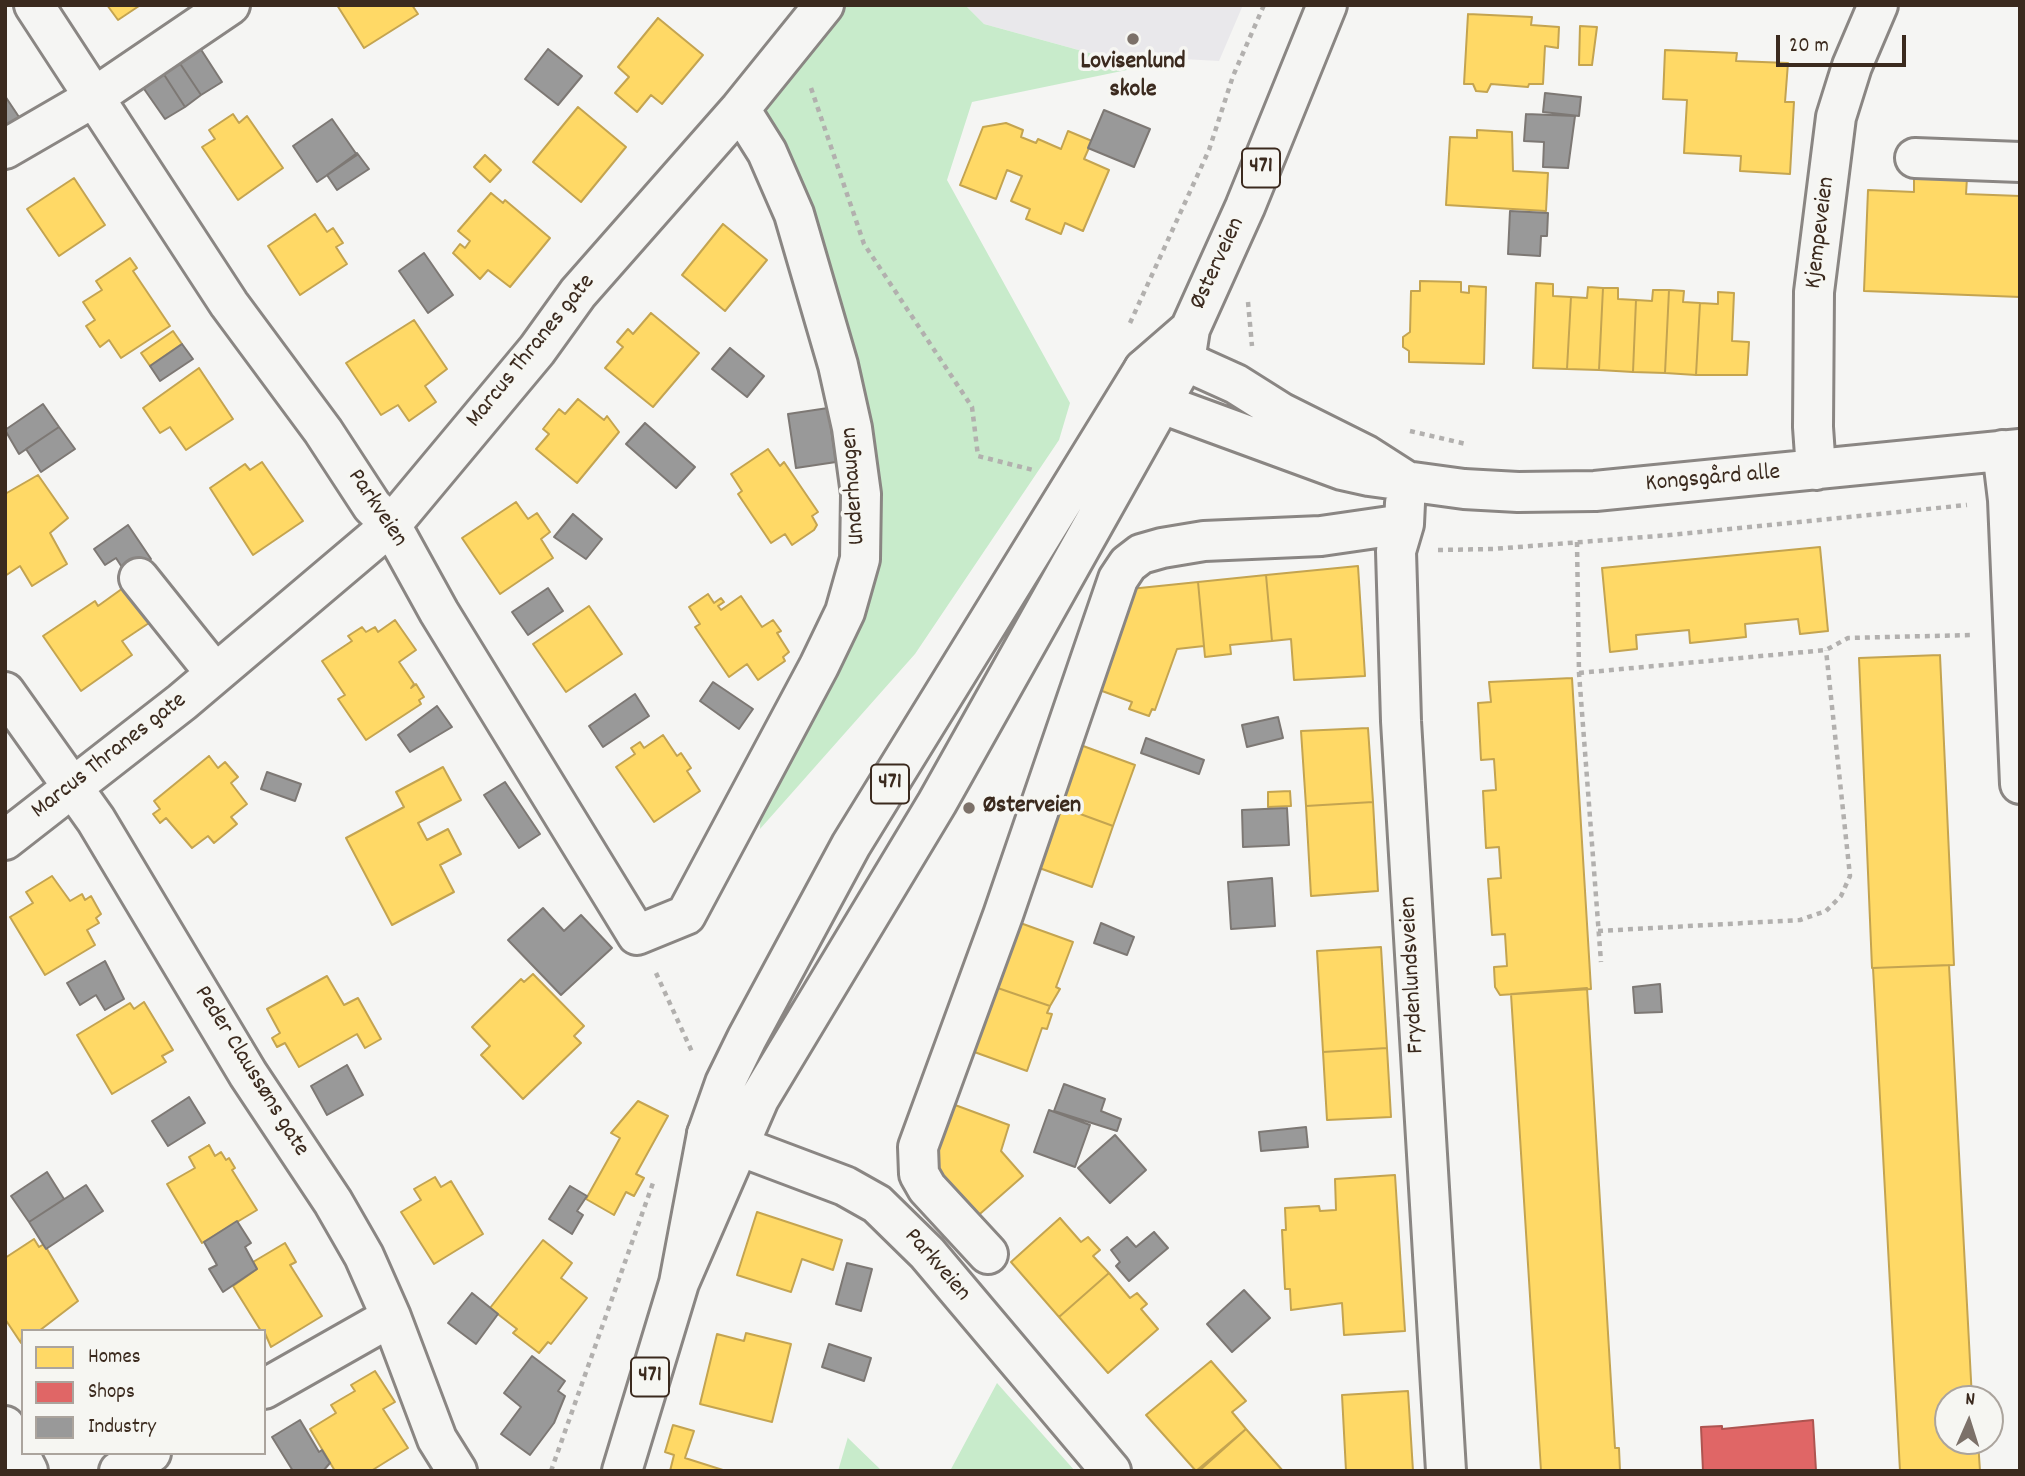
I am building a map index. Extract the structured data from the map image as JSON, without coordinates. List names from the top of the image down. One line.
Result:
{"streets":{"street":["471","Kjempeveien","Østerveien","Marcus Thranes gate","Kongsgård alle","Underhaugen","Parkveien","Frydenlundsveien","Peder Claussøns gate"]},"crossings":[["Kjempeveien","Kongsgård alle"],["Østerveien","Kongsgård alle"],["Østerveien","Parkveien"],["Marcus Thranes gate","Underhaugen"],["Marcus Thranes gate","Parkveien"],["Marcus Thranes gate","Peder Claussøns gate"],["Kongsgård alle","Frydenlundsveien"],["Underhaugen","Parkveien"]],"places":["Lovisenlund skole","Østerveien"],"legend":["Homes","Shops","Industry"],"scale_bar":"20 m","north":"top"}
